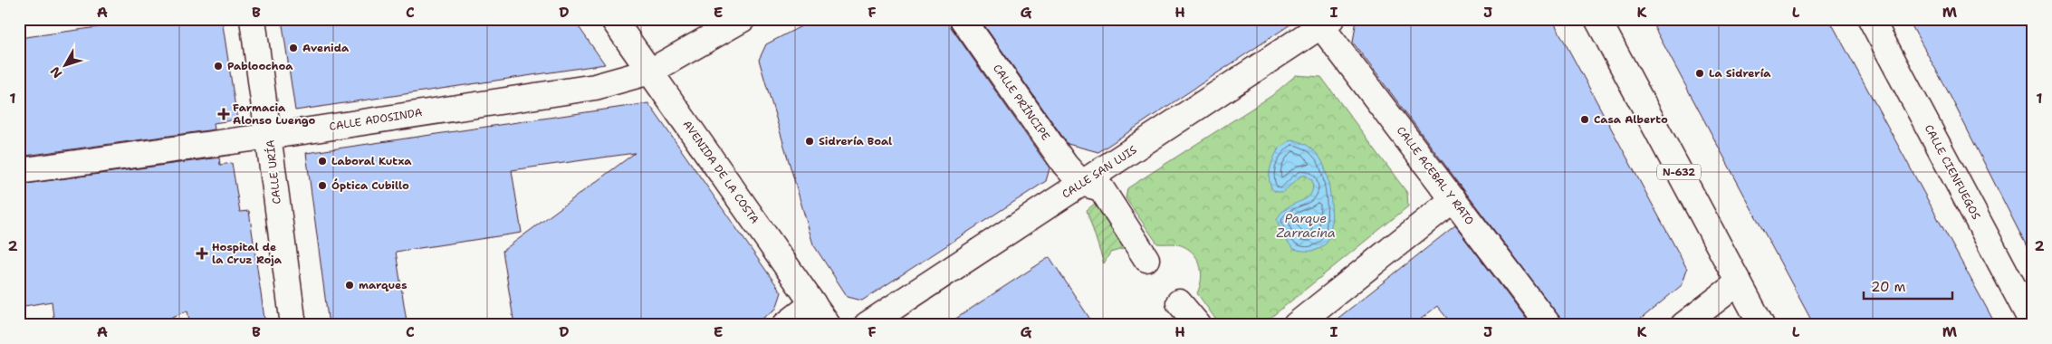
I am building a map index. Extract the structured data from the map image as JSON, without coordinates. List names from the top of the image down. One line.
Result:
{"streets":{"street":["CALLE PRÍNCIPE","CALLE ADOSINDA","CALLE URÍA","AVENIDA DE LA COSTA","CALLE SAN LUIS","N-632","CALLE CIENFUEGOS","CALLE ACEBAL Y RATO"]},"crossings":[["CALLE PRÍNCIPE","CALLE SAN LUIS"],["CALLE ADOSINDA","CALLE URÍA"],["CALLE ADOSINDA","AVENIDA DE LA COSTA"],["CALLE SAN LUIS","CALLE ACEBAL Y RATO"]],"water":["Parque Zarracina"],"places":{"other":["Avenida","Pabloochoa","La Sidrería","Casa Alberto","Sidrería Boal","Laboral Kutxa","Óptica Cubillo","marques"],"health":["Farmacia Alonso Luengo","Hospital de la Cruz Roja"]},"scale_bar":"20 m","north":"bottom left","grid":{"columns":["A","B","C","D","E","F","G","H","I","J","K","L","M"],"rows":["1","2"]}}
